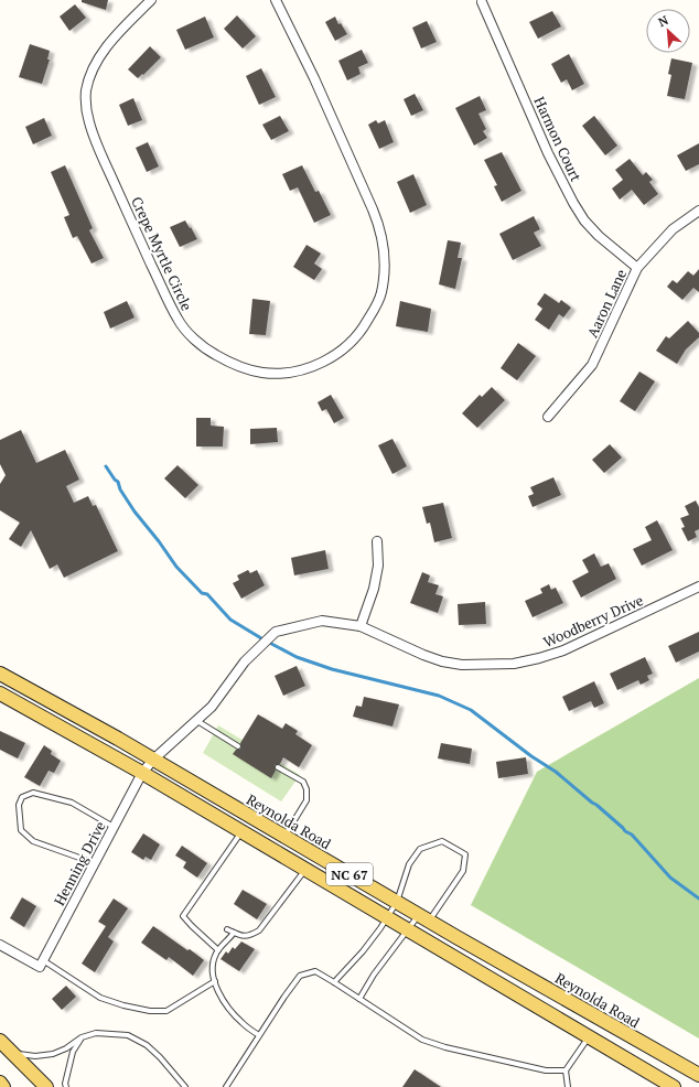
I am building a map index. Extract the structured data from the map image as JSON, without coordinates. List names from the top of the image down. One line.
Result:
{"streets":{"main road":["Reynolda Road","NC 67"],"street":["Harmon Court","Crepe Myrtle Circle","Aaron Lane","Woodberry Drive","Henning Drive"]},"crossings":[["Harmon Court","Aaron Lane"],["Woodberry Drive","Reynolda Road"],["Woodberry Drive","Henning Drive"],["Woodberry Drive","NC 67"],["Henning Drive","NC 67"]],"north":"top left"}
